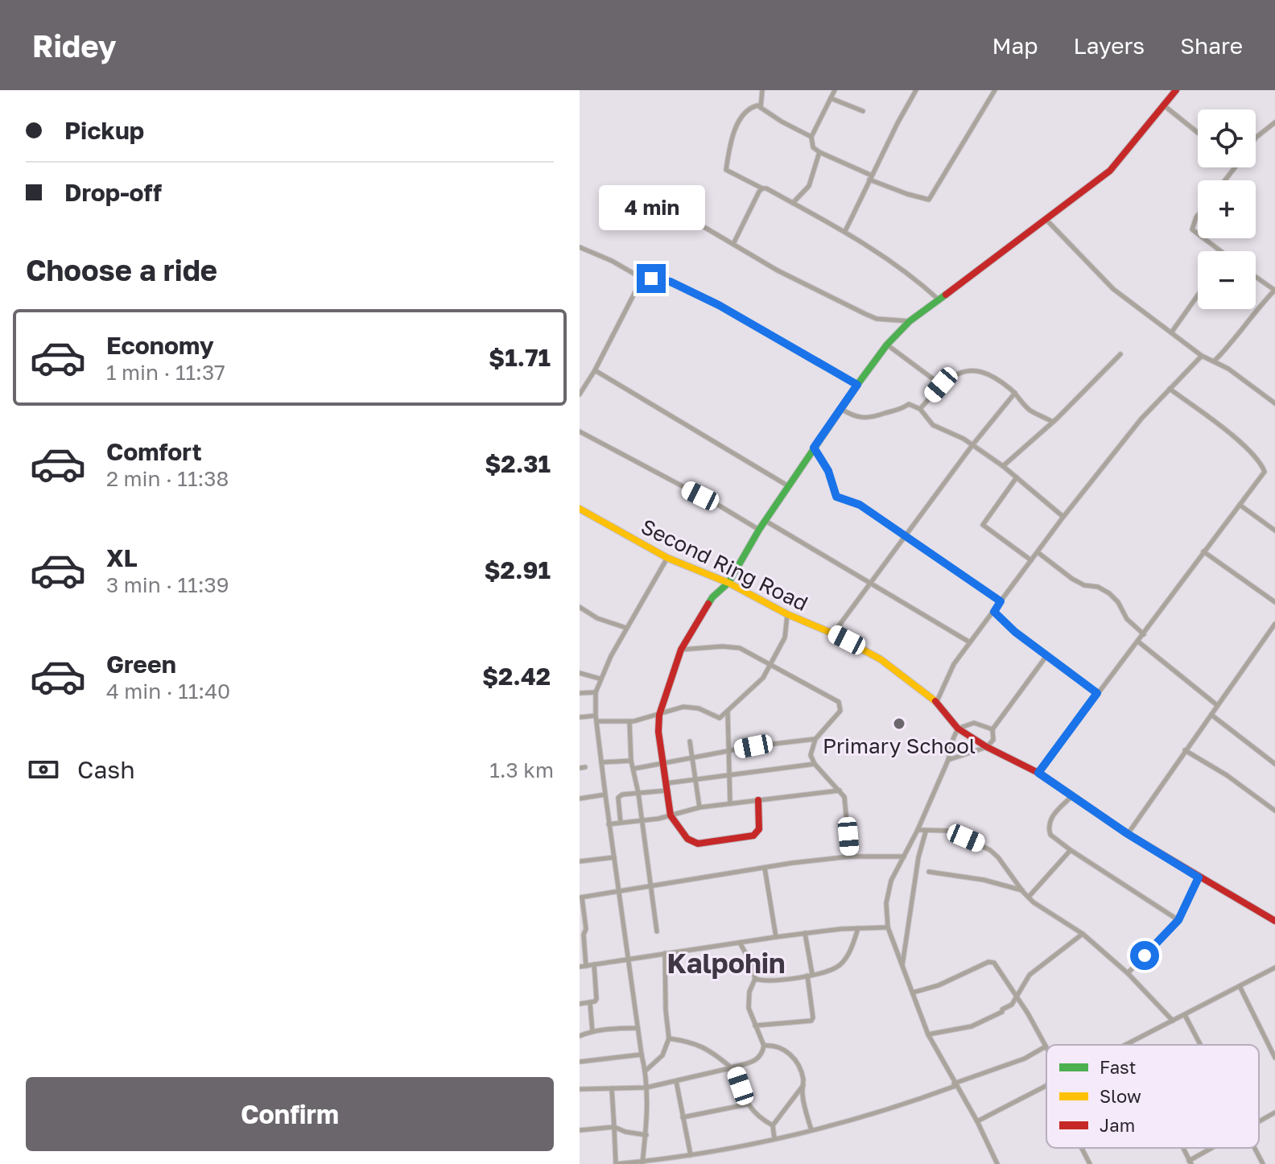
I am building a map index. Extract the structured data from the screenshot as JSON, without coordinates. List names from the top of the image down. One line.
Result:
{"streets":{"street":["Second Ring Road"]},"districts":["Kalpohin"],"places":["Primary School"],"legend":["Fast","Slow","Jam"],"page":{"header":"Ridey","nav":["Map","Layers","Share"],"banner":["Pickup","Drop-off"],"map_buttons":["+","−"],"bubble":"4 min","heading":"Choose a ride","list":[{"name":"Economy","note":"1 min · 11:37","value":"$1.71"},{"name":"Comfort","note":"2 min · 11:38","value":"$2.31"},{"name":"XL","note":"3 min · 11:39","value":"$2.91"},{"name":"Green","note":"4 min · 11:40","value":"$2.42"}],"pay":["Cash","1.3 km"],"buttons":"Confirm"}}
